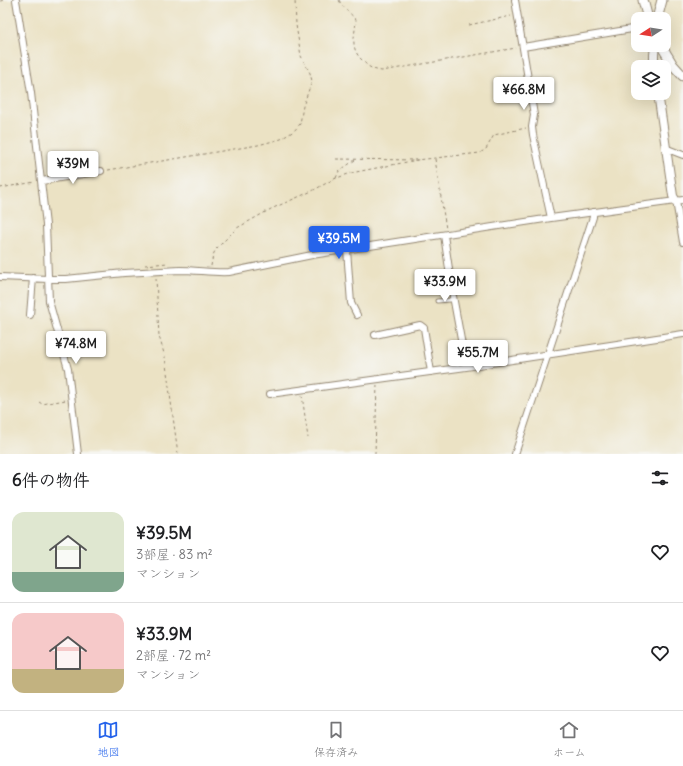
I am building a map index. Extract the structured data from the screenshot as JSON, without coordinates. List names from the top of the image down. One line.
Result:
{"north":"left","page":{"price":["¥66.8M","¥39M","¥39.5M","¥33.9M","¥74.8M","¥55.7M"],"heading":"6件の物件","list":[{"name":"¥39.5M","note":"3部屋 · 83 m² · マンション"},{"name":"¥33.9M","note":"2部屋 · 72 m² · マンション"}],"tabs":["地図","保存済み","ホーム"]}}
